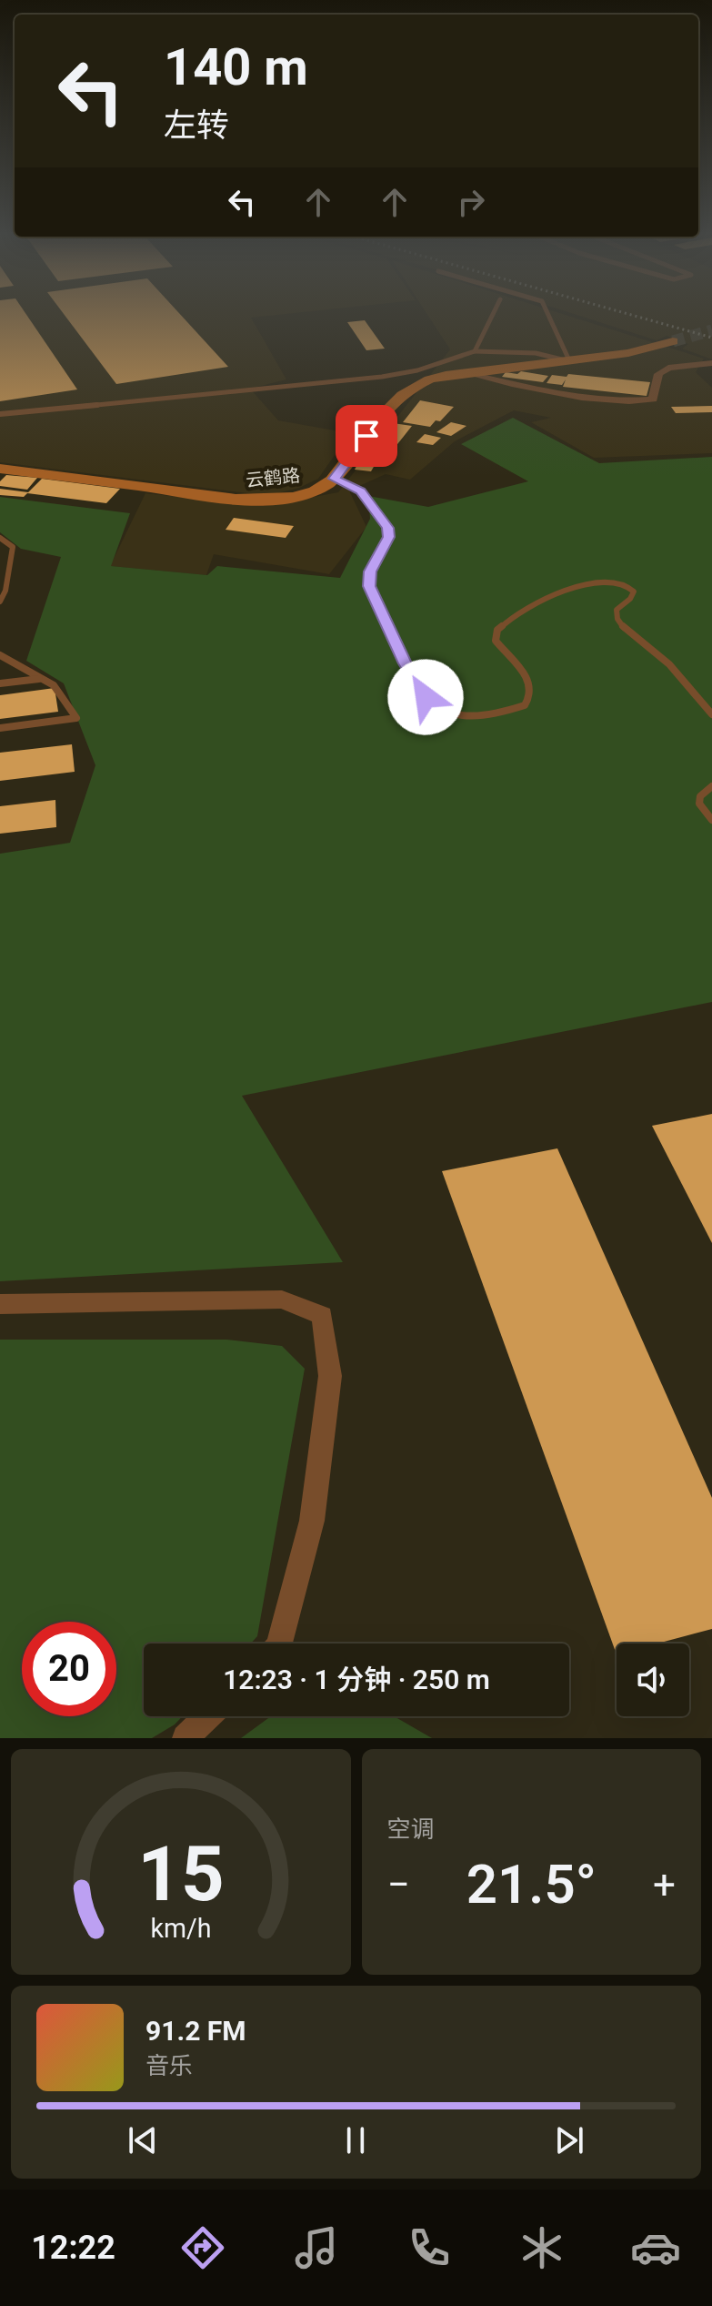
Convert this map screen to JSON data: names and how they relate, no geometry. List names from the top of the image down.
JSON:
{
  "streets": {
    "street": ["云鹤路"]
  },
  "page": {
    "turn": ["140 m", "左转"],
    "limit": "20",
    "trip": "12:23 · 1 分钟 · 250 m",
    "tile": "空调",
    "heat": ["−", "21.5°", "+"],
    "song": ["91.2 FM", "音乐"],
    "tabs": "12:22",
    "gauge": ["15", "km/h"]
  }
}
